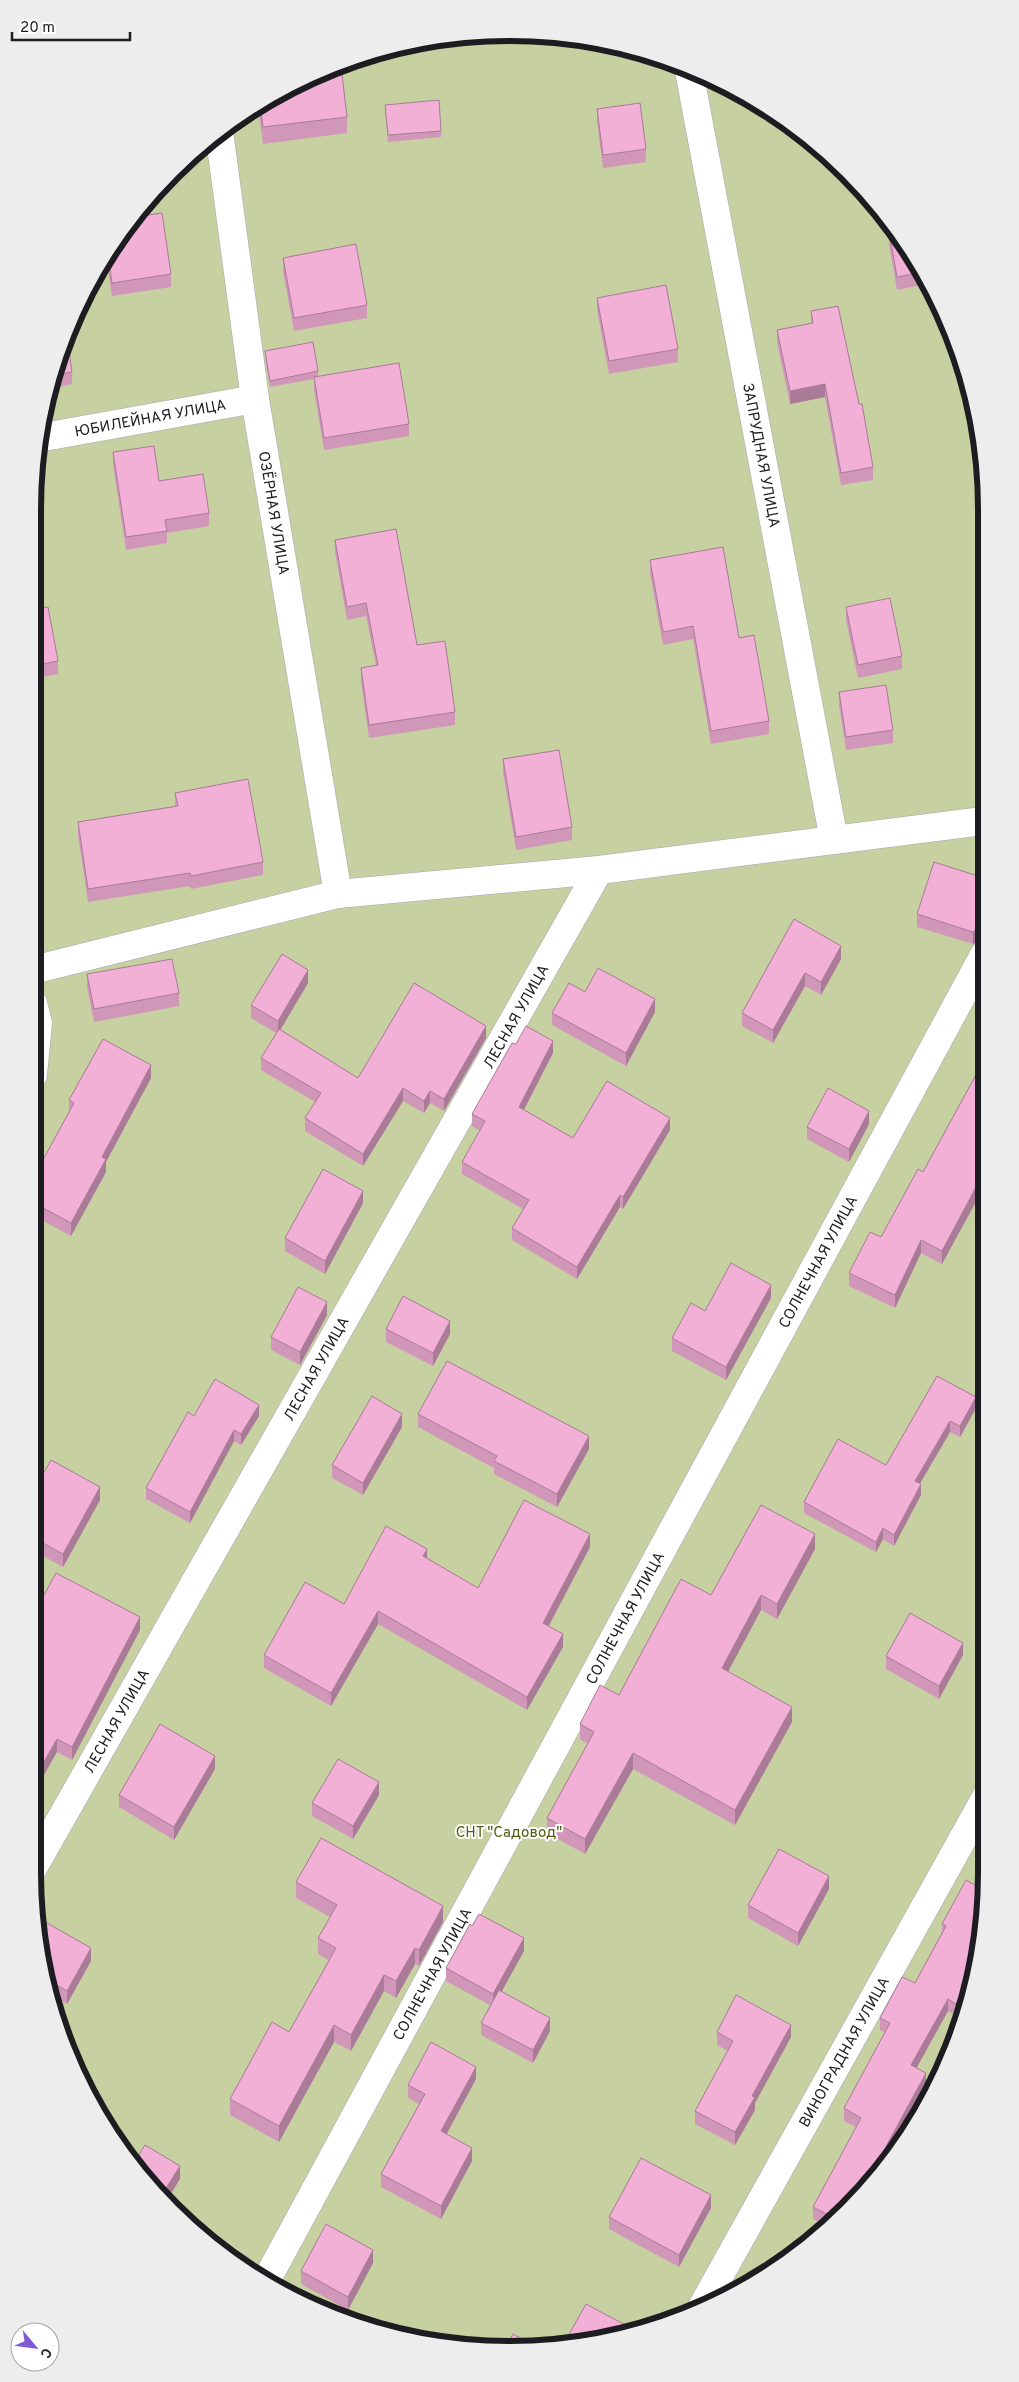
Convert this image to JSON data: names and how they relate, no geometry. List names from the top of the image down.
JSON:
{
  "streets": {
    "street": [
      "ЮБИЛЕЙНАЯ УЛИЦА",
      "ЗАПРУДНАЯ УЛИЦА",
      "ОЗЁРНАЯ УЛИЦА",
      "ЛЕСНАЯ УЛИЦА",
      "СОЛНЕЧНАЯ УЛИЦА",
      "ВИНОГРАДНАЯ УЛИЦА"
    ]
  },
  "crossings": [
    ["ЮБИЛЕЙНАЯ УЛИЦА", "ОЗЁРНАЯ УЛИЦА"]
  ],
  "parks": ["СНТ \"Садовод\""],
  "scale_bar": "20 m",
  "north": "bottom right"
}
